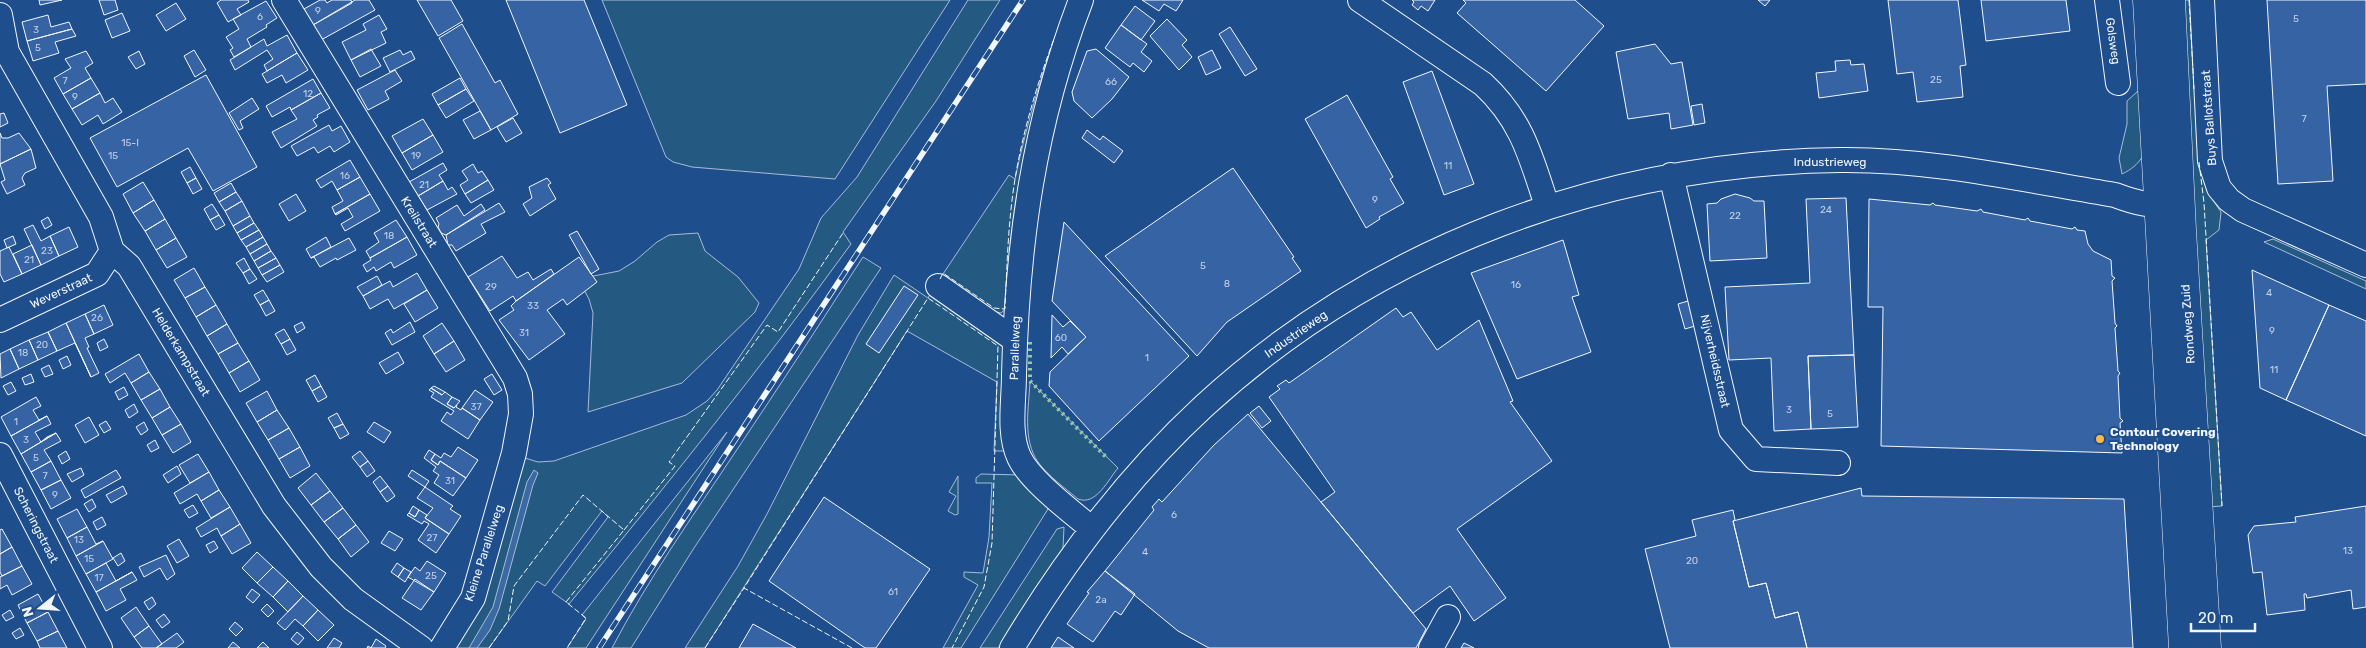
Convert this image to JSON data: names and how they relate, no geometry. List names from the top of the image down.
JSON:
{
  "streets": {
    "main road": ["Rondweg Zuid"],
    "street": [
      "Golsweg",
      "Buys Ballotstraat",
      "Industrieweg",
      "Kreilstraat",
      "Weverstraat",
      "Parallelweg",
      "Helderkampstraat",
      "Nijverheidsstraat",
      "Scheringstraat",
      "Kleine Parallelweg"
    ]
  },
  "crossings": [
    ["Industrieweg", "Rondweg Zuid"],
    ["Industrieweg", "Parallelweg"],
    ["Industrieweg", "Nijverheidsstraat"],
    ["Kreilstraat", "Kleine Parallelweg"],
    ["Weverstraat", "Helderkampstraat"]
  ],
  "places": ["Contour Covering Technology"],
  "house_numbers": [
    "9",
    "6",
    "5",
    "3",
    "5",
    "25",
    "7",
    "66",
    "12",
    "9",
    "7",
    "15-I",
    "15",
    "19",
    "11",
    "16",
    "21",
    "9",
    "24",
    "22",
    "18",
    "23",
    "21",
    "5",
    "8",
    "16",
    "29",
    "4",
    "33",
    "26",
    "9",
    "31",
    "60",
    "20",
    "18",
    "1",
    "11",
    "37",
    "3",
    "5",
    "1",
    "3",
    "5",
    "7",
    "31",
    "9",
    "6",
    "27",
    "13",
    "13",
    "4",
    "15",
    "20",
    "25",
    "17",
    "61",
    "2a"
  ],
  "scale_bar": "20 m",
  "north": "left"
}
